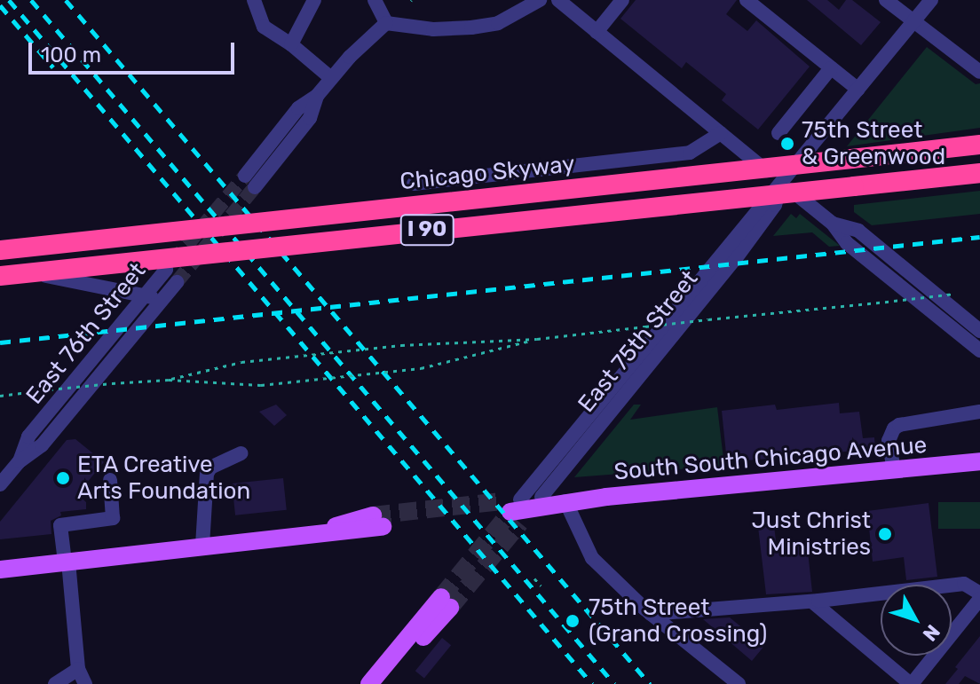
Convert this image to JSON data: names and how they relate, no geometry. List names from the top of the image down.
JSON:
{
  "streets": {
    "highway": ["Chicago Skyway", "I 90"],
    "main road": ["South South Chicago Avenue"],
    "street": ["East 76th Street", "East 75th Street"]
  },
  "crossings": [
    ["East 75th Street", "South South Chicago Avenue"]
  ],
  "places": [
    "75th Street & Greenwood",
    "ETA Creative Arts Foundation",
    "Just Christ Ministries",
    "75th Street (Grand Crossing)"
  ],
  "scale_bar": "100 m",
  "north": "bottom right"
}
